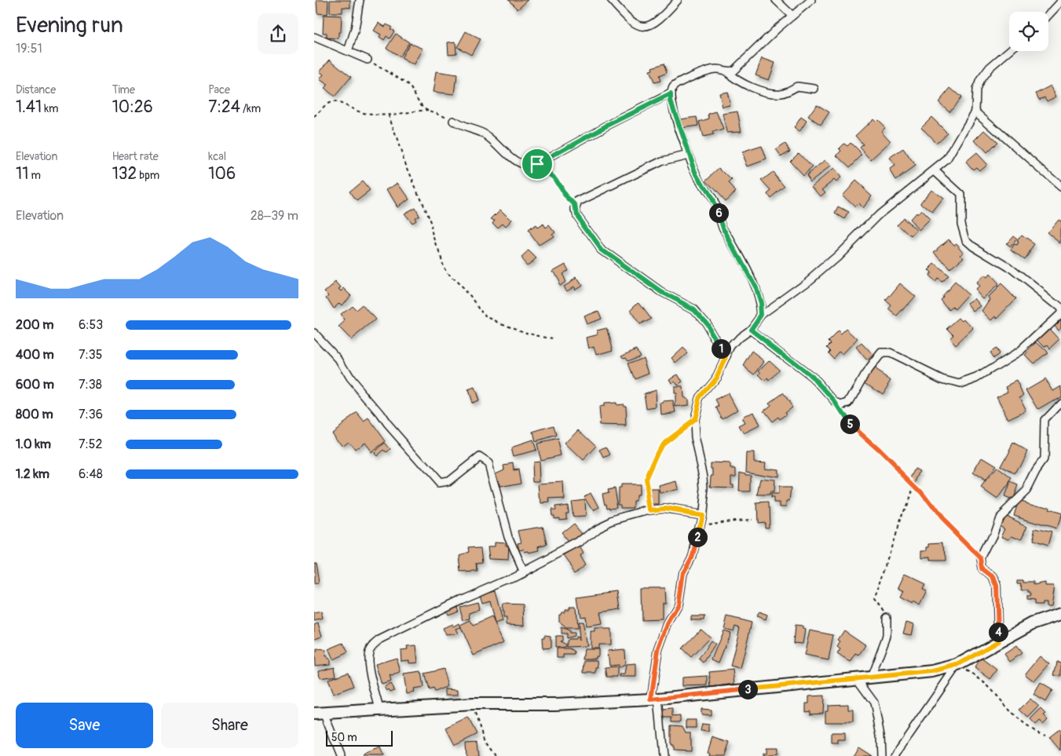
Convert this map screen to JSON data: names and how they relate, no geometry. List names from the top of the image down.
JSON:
{
  "scale_bar": "50 m",
  "page": {
    "heading": ["Evening run", "19:51"],
    "stats": [
      ["Distance", "1.41 km"],
      ["Time", "10:26"],
      ["Pace", "7:24 /km"],
      ["Elevation", "11 m"],
      ["Heart rate", "132 bpm"],
      ["kcal", "106"]
    ],
    "chart": ["Elevation", "28–39 m"],
    "pins": [
      "6",
      "1",
      "5",
      "2",
      "4",
      "3"
    ],
    "list": [
      {
        "name": "200 m",
        "note": "6:53"
      },
      {
        "name": "400 m",
        "note": "7:35"
      },
      {
        "name": "600 m",
        "note": "7:38"
      },
      {
        "name": "800 m",
        "note": "7:36"
      },
      {
        "name": "1.0 km",
        "note": "7:52"
      },
      {
        "name": "1.2 km",
        "note": "6:48"
      }
    ],
    "buttons": ["Save", "Share"],
    "scale": "50 m"
  }
}
